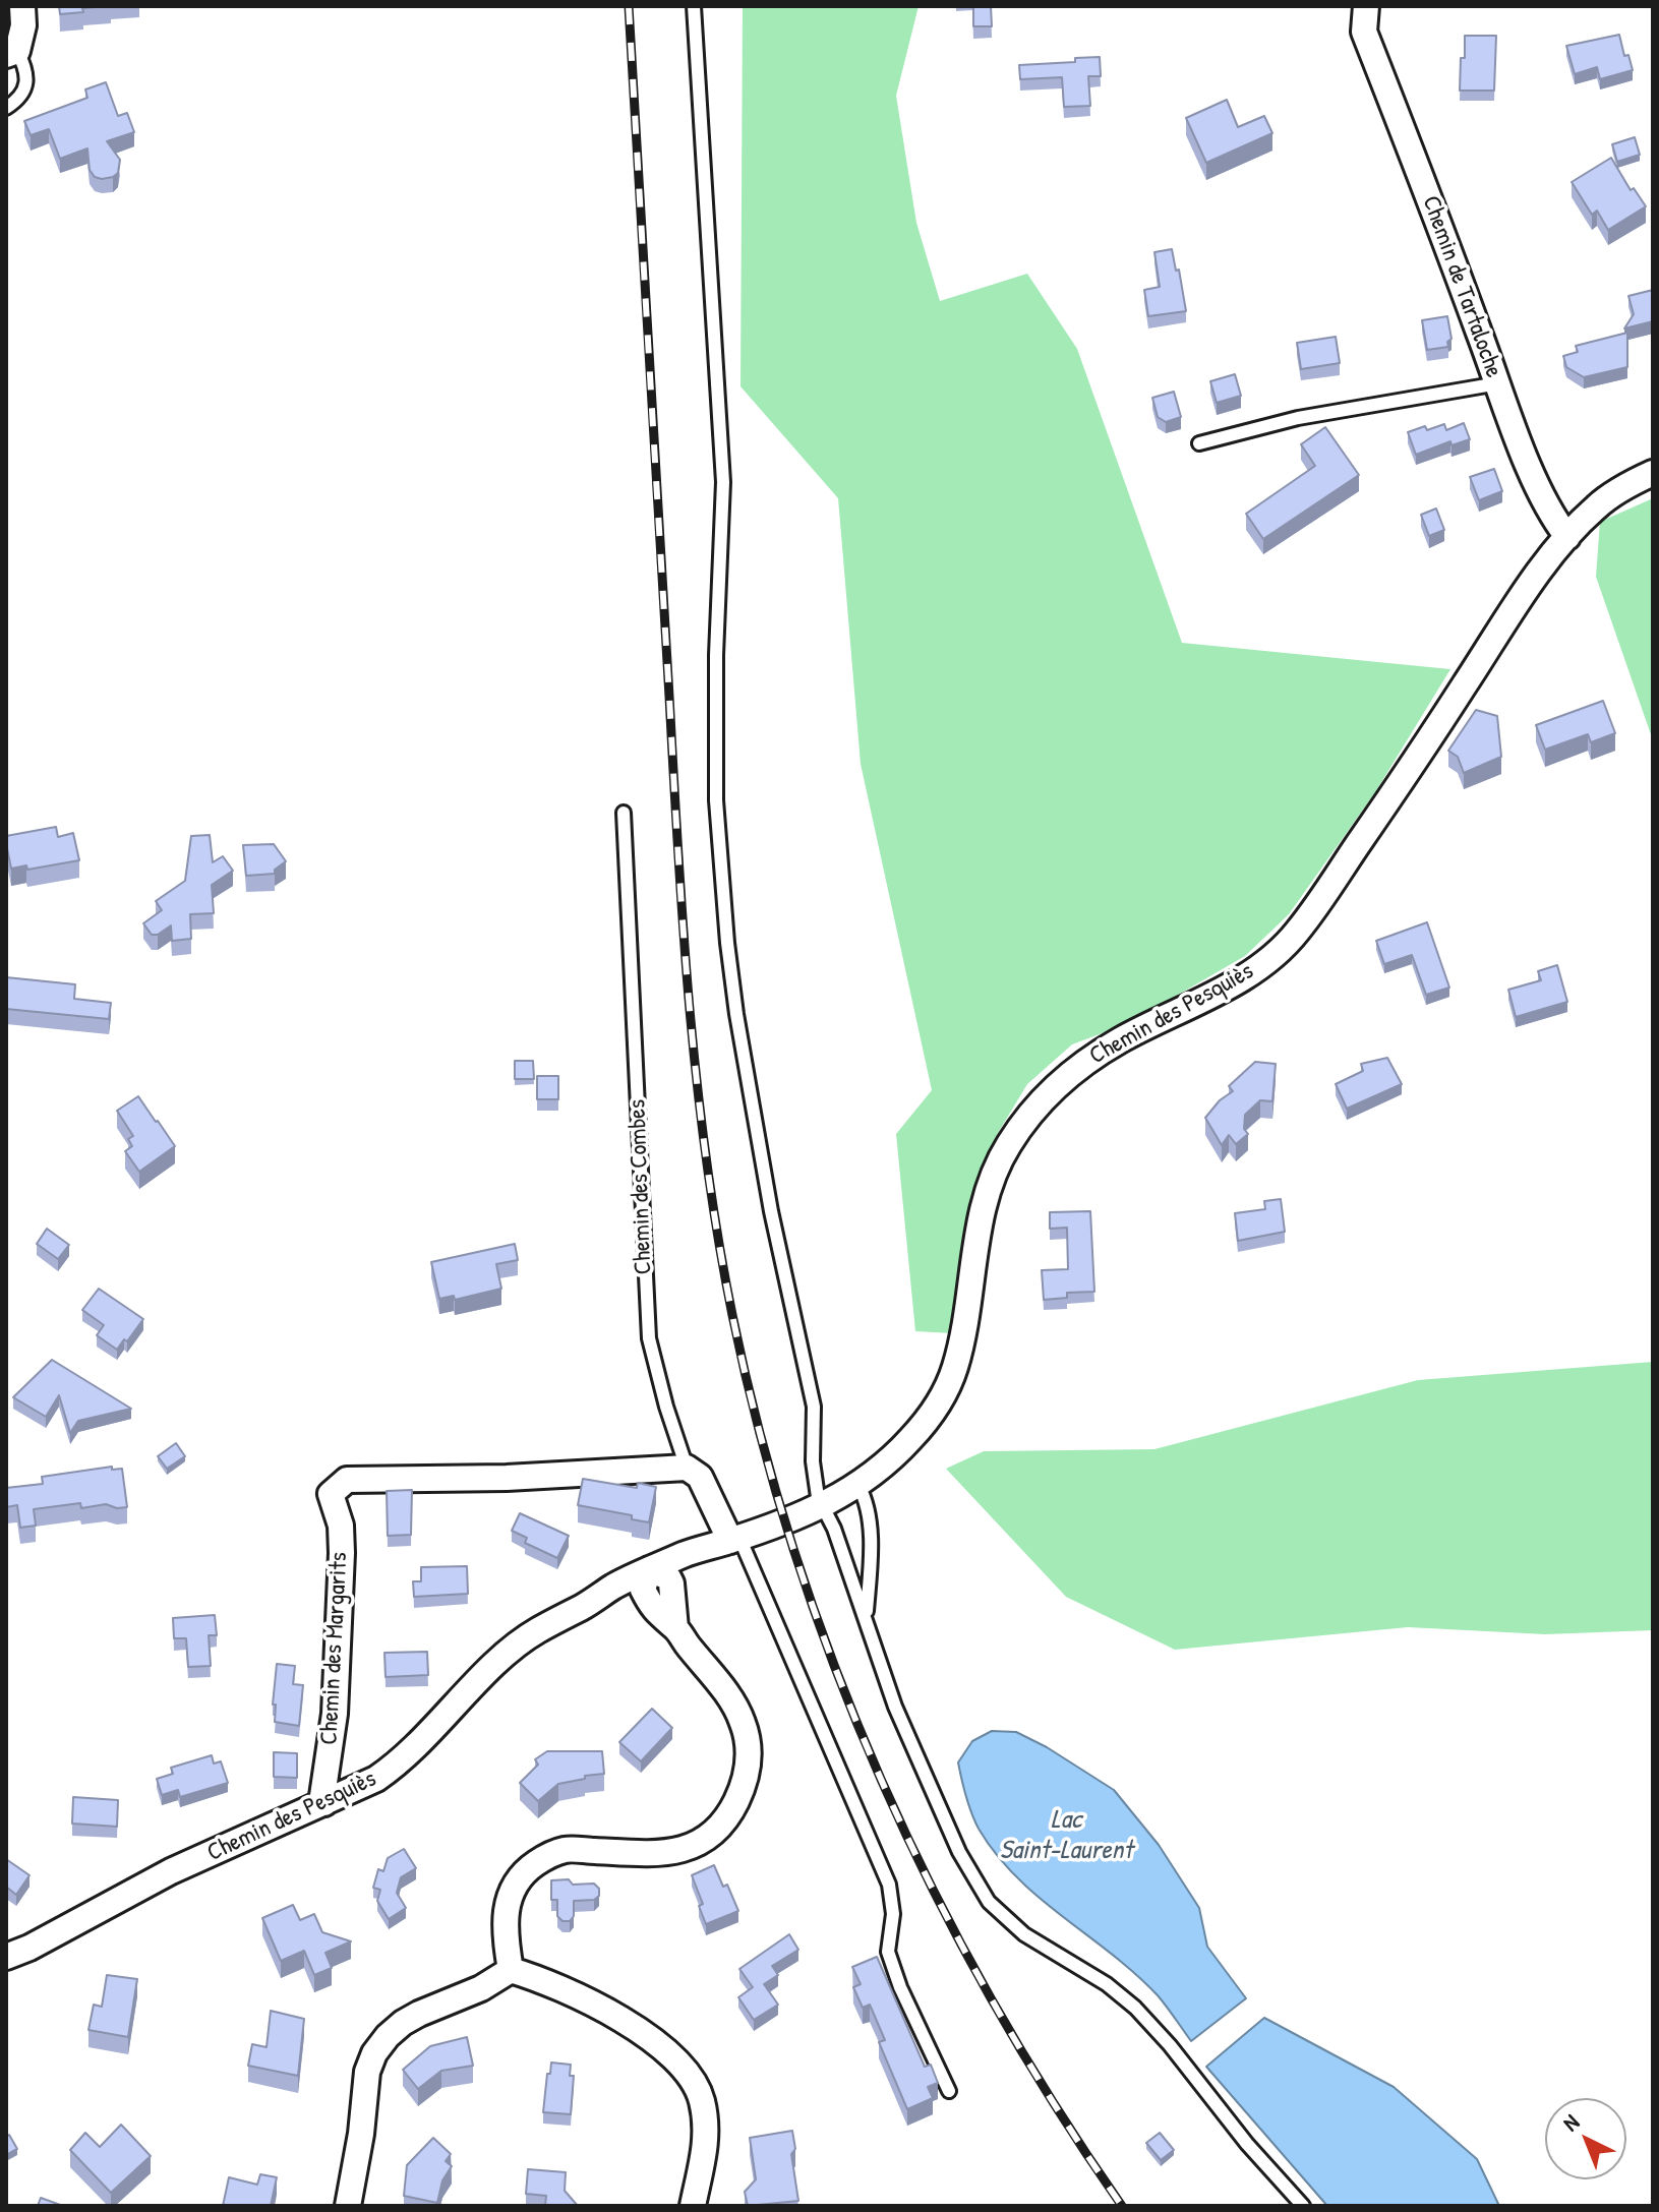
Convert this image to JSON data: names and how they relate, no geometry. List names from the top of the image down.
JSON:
{
  "streets": {
    "street": [
      "Chemin de Tartaloche",
      "Chemin des Pesquiès",
      "Chemin des Combes",
      "Chemin des Margarits"
    ]
  },
  "crossings": [
    ["Chemin de Tartaloche", "Chemin des Pesquiès"],
    ["Chemin des Pesquiès", "Chemin des Combes"],
    ["Chemin des Pesquiès", "Chemin des Margarits"],
    ["Chemin des Combes", "Chemin des Margarits"]
  ],
  "water": ["Lac Saint-Laurent"],
  "north": "top left"
}
